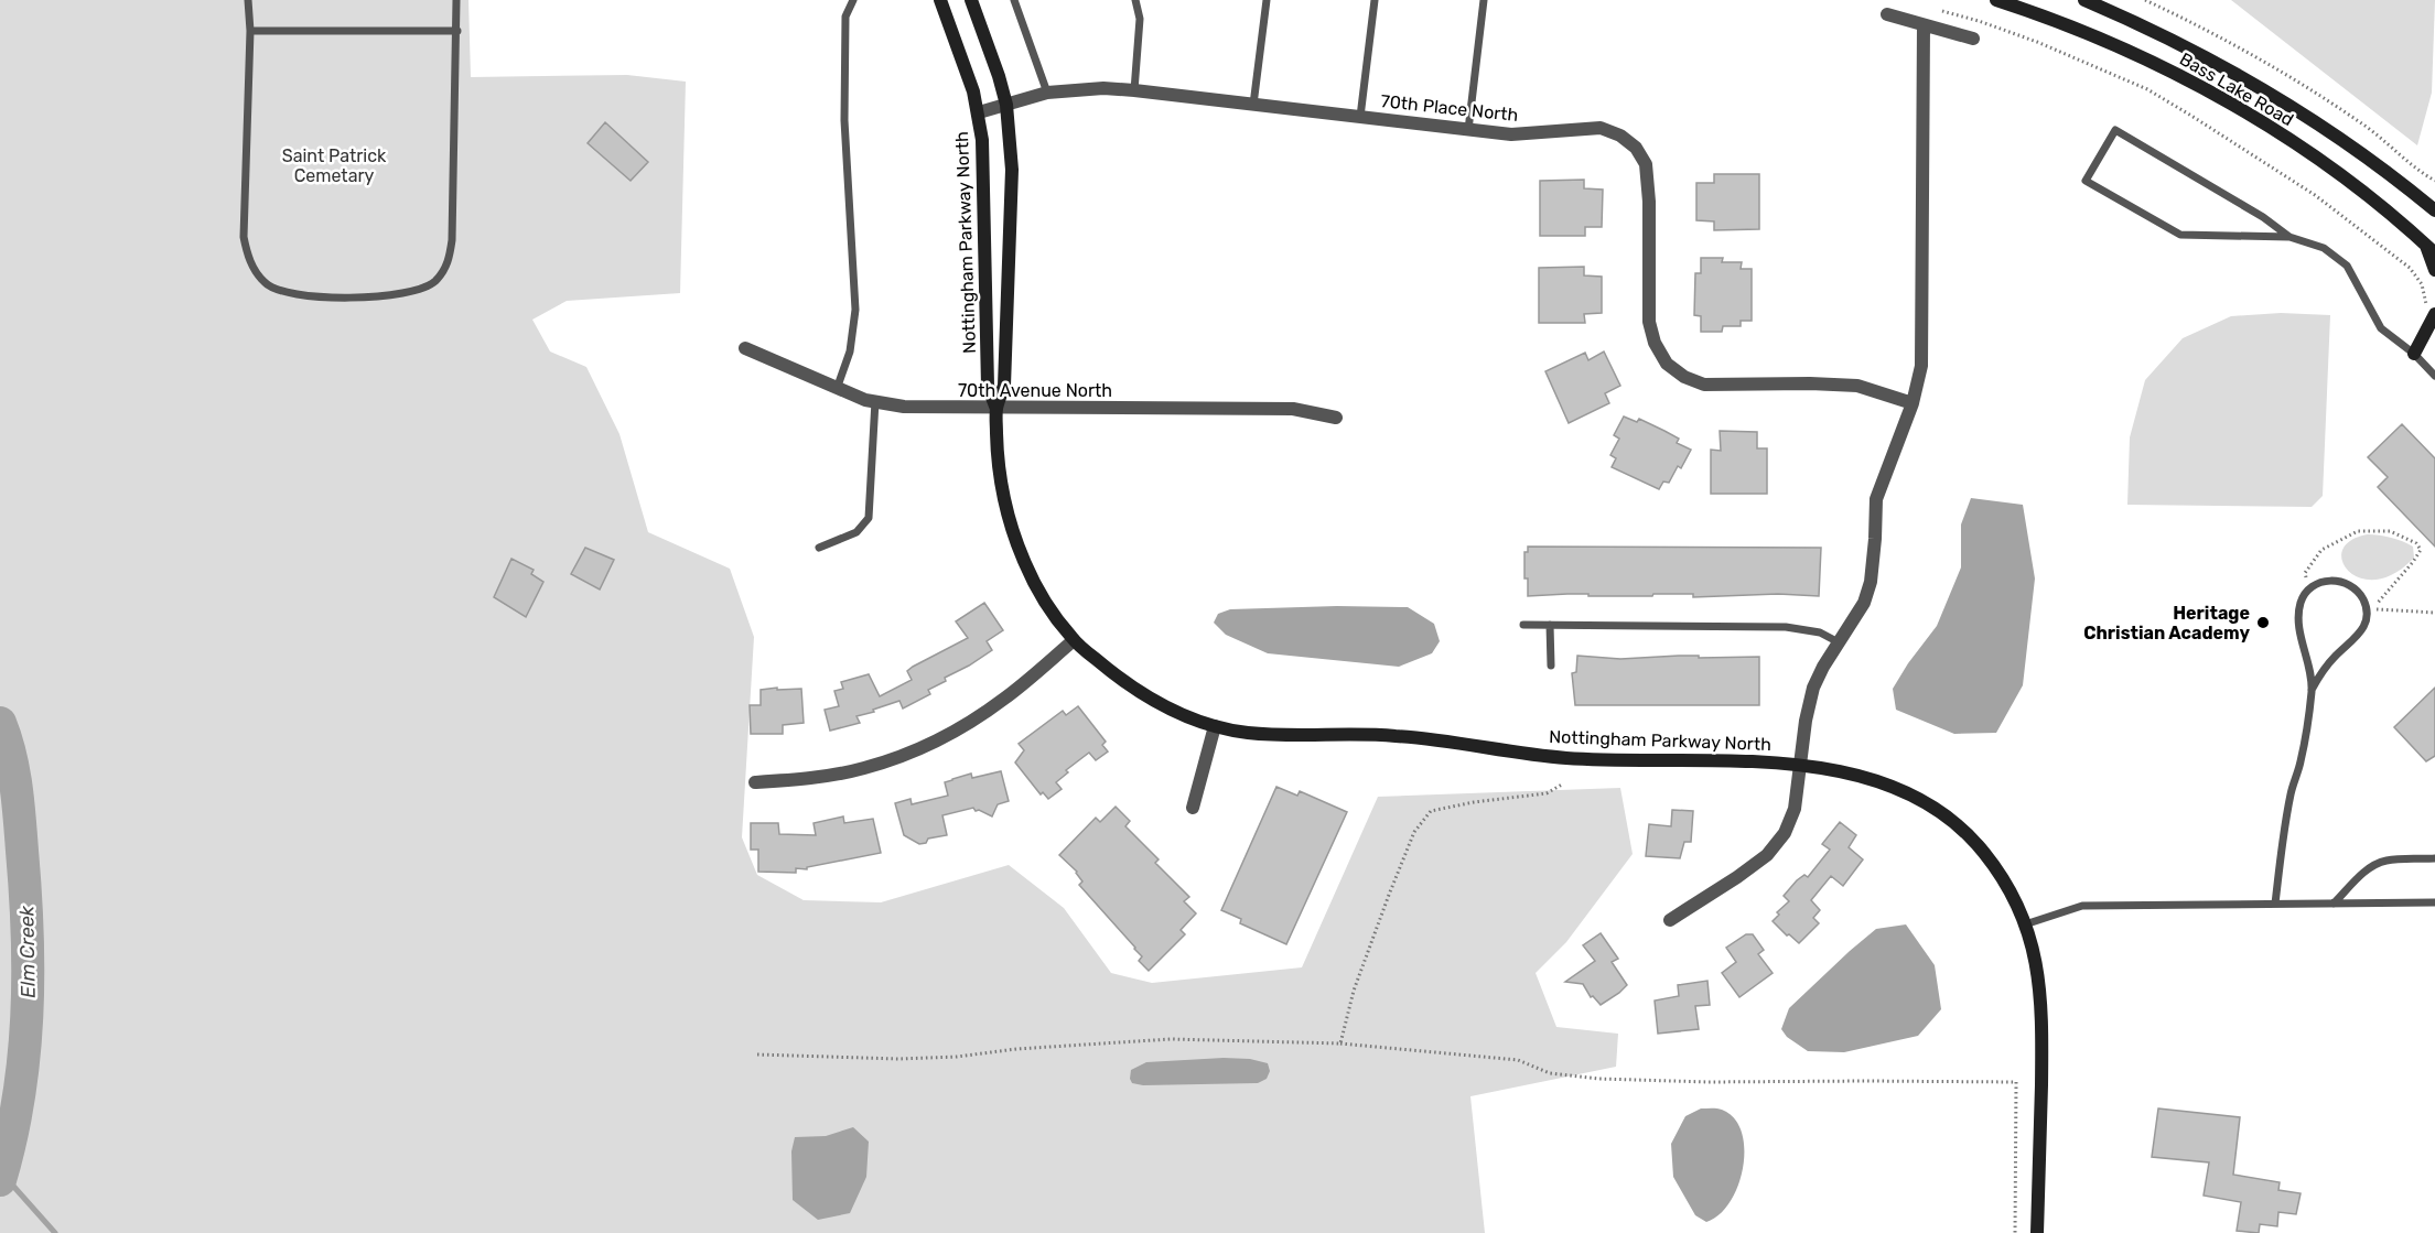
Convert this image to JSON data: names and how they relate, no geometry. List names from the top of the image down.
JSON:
{
  "streets": {
    "street": [
      "Bass Lake Road",
      "70th Place North",
      "Nottingham Parkway North",
      "70th Avenue North"
    ]
  },
  "crossings": [
    ["70th Place North", "Nottingham Parkway North"],
    ["Nottingham Parkway North", "70th Avenue North"]
  ],
  "water": ["Elm Creek"],
  "parks": ["Saint Patrick Cemetary"],
  "places": ["Heritage Christian Academy"]
}
